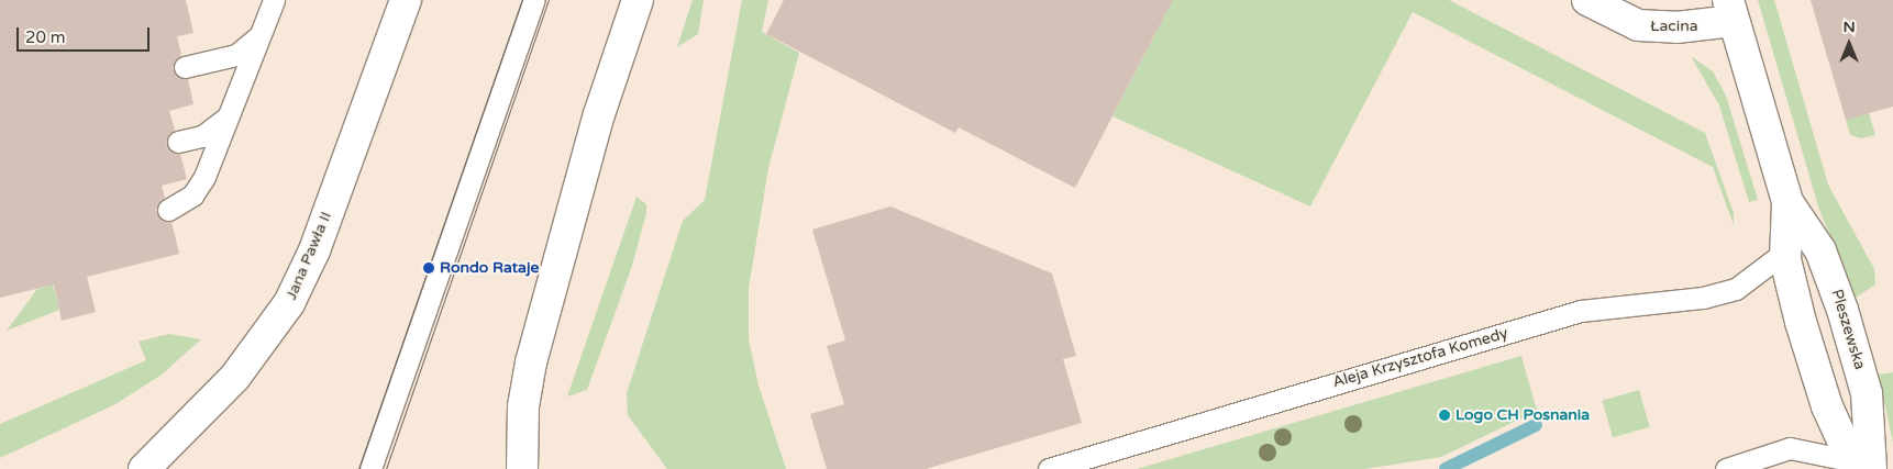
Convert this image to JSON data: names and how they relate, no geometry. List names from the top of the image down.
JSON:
{
  "streets": {
    "main road": ["Łacina", "Jana Pawła II", "Pleszewska"],
    "lane": ["Aleja Krzysztofa Komedy"]
  },
  "crossings": [
    ["Łacina", "Pleszewska"],
    ["Pleszewska", "Aleja Krzysztofa Komedy"]
  ],
  "places": ["Rondo Rataje", "Logo CH Posnania"],
  "scale_bar": "20 m",
  "north": "top"
}
